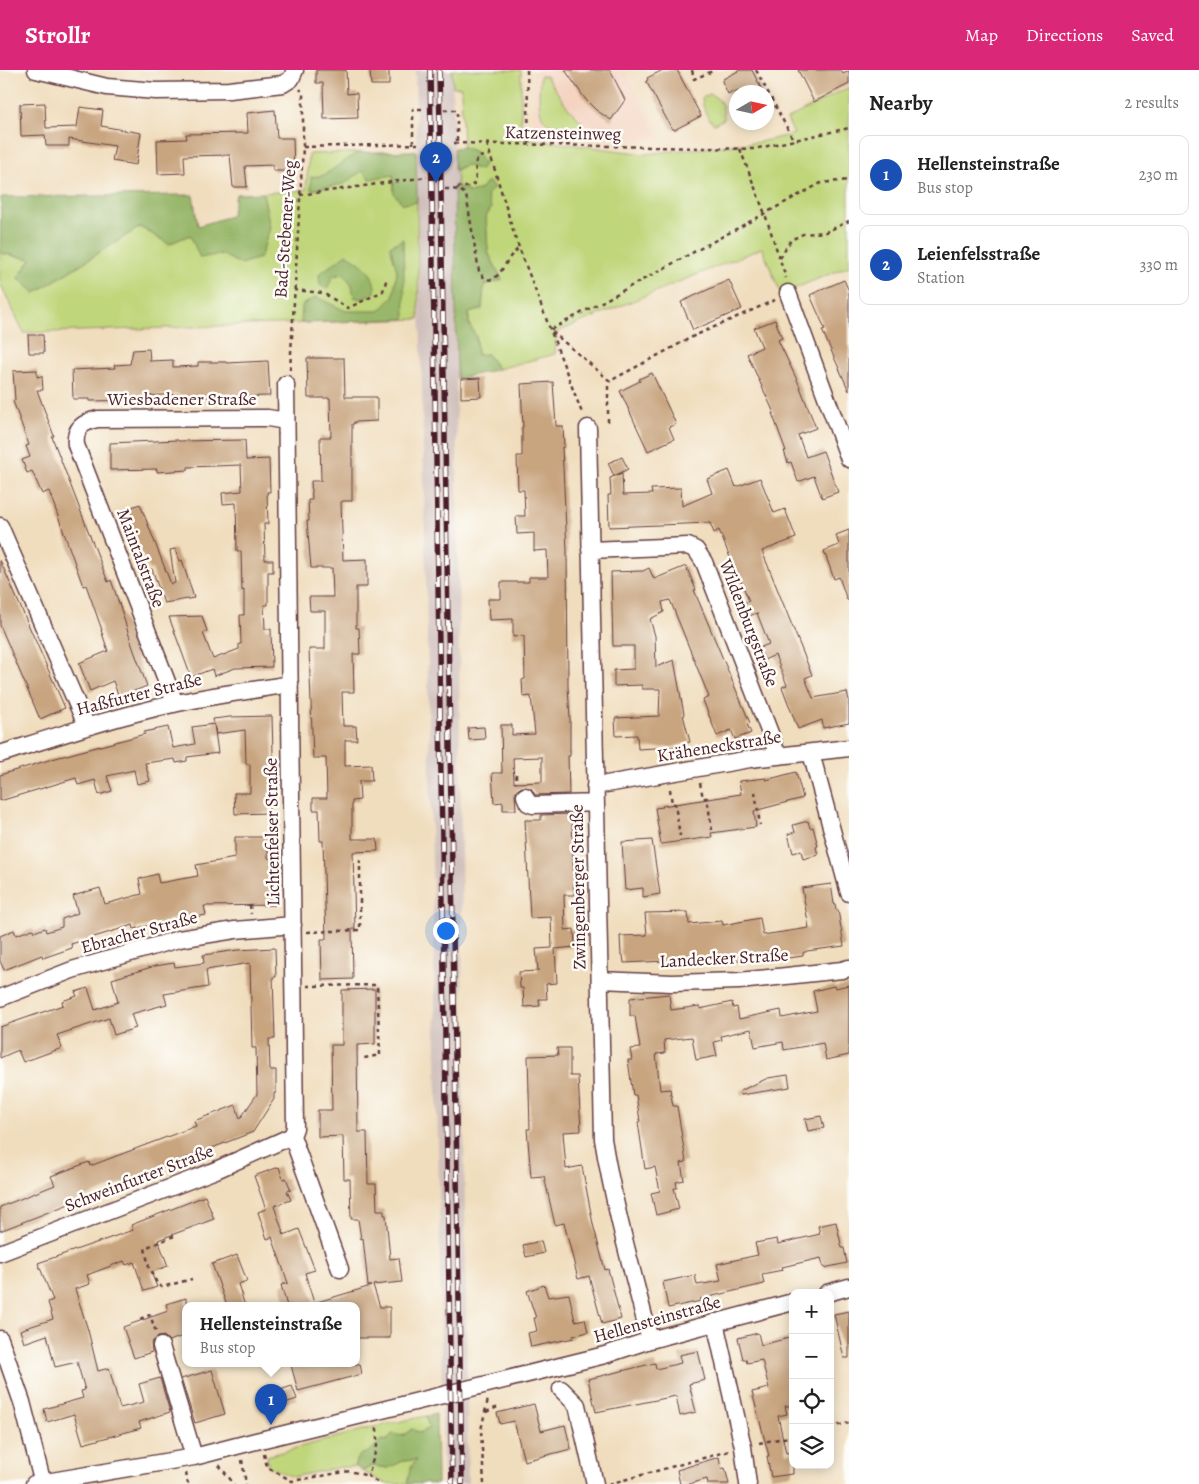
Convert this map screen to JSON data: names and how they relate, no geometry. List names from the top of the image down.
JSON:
{
  "streets": {
    "street": [
      "Wiesbadener Straße",
      "Maintalstraße",
      "Wildenburgstraße",
      "Haßfurter Straße",
      "Kräheneckstraße",
      "Lichtenfelser Straße",
      "Zwingenberger Straße",
      "Ebracher Straße",
      "Landecker Straße",
      "Schweinfurter Straße",
      "Hellensteinstraße"
    ],
    "path": ["Katzensteinweg", "Bad-Stebener-Weg"]
  },
  "crossings": [
    ["Katzensteinweg", "Zwingenberger Straße"],
    ["Bad-Stebener-Weg", "Lichtenfelser Straße"],
    ["Wiesbadener Straße", "Maintalstraße"],
    ["Wiesbadener Straße", "Lichtenfelser Straße"],
    ["Maintalstraße", "Haßfurter Straße"],
    ["Wildenburgstraße", "Kräheneckstraße"],
    ["Wildenburgstraße", "Zwingenberger Straße"],
    ["Haßfurter Straße", "Lichtenfelser Straße"],
    ["Kräheneckstraße", "Zwingenberger Straße"],
    ["Lichtenfelser Straße", "Ebracher Straße"],
    ["Lichtenfelser Straße", "Schweinfurter Straße"],
    ["Zwingenberger Straße", "Landecker Straße"],
    ["Zwingenberger Straße", "Hellensteinstraße"]
  ],
  "north": "right",
  "page": {
    "header": "Strollr",
    "nav": ["Map", "Directions", "Saved"],
    "heading": ["Nearby", "2 results"],
    "list": [
      {
        "mark": "1",
        "name": "Hellensteinstraße",
        "note": "Bus stop",
        "value": "230 m"
      },
      {
        "mark": "2",
        "name": "Leienfelsstraße",
        "note": "Station",
        "value": "330 m"
      }
    ],
    "pins": ["2", "1"],
    "map_buttons": ["+", "−"],
    "popup": ["Hellensteinstraße", "Bus stop"]
  }
}
